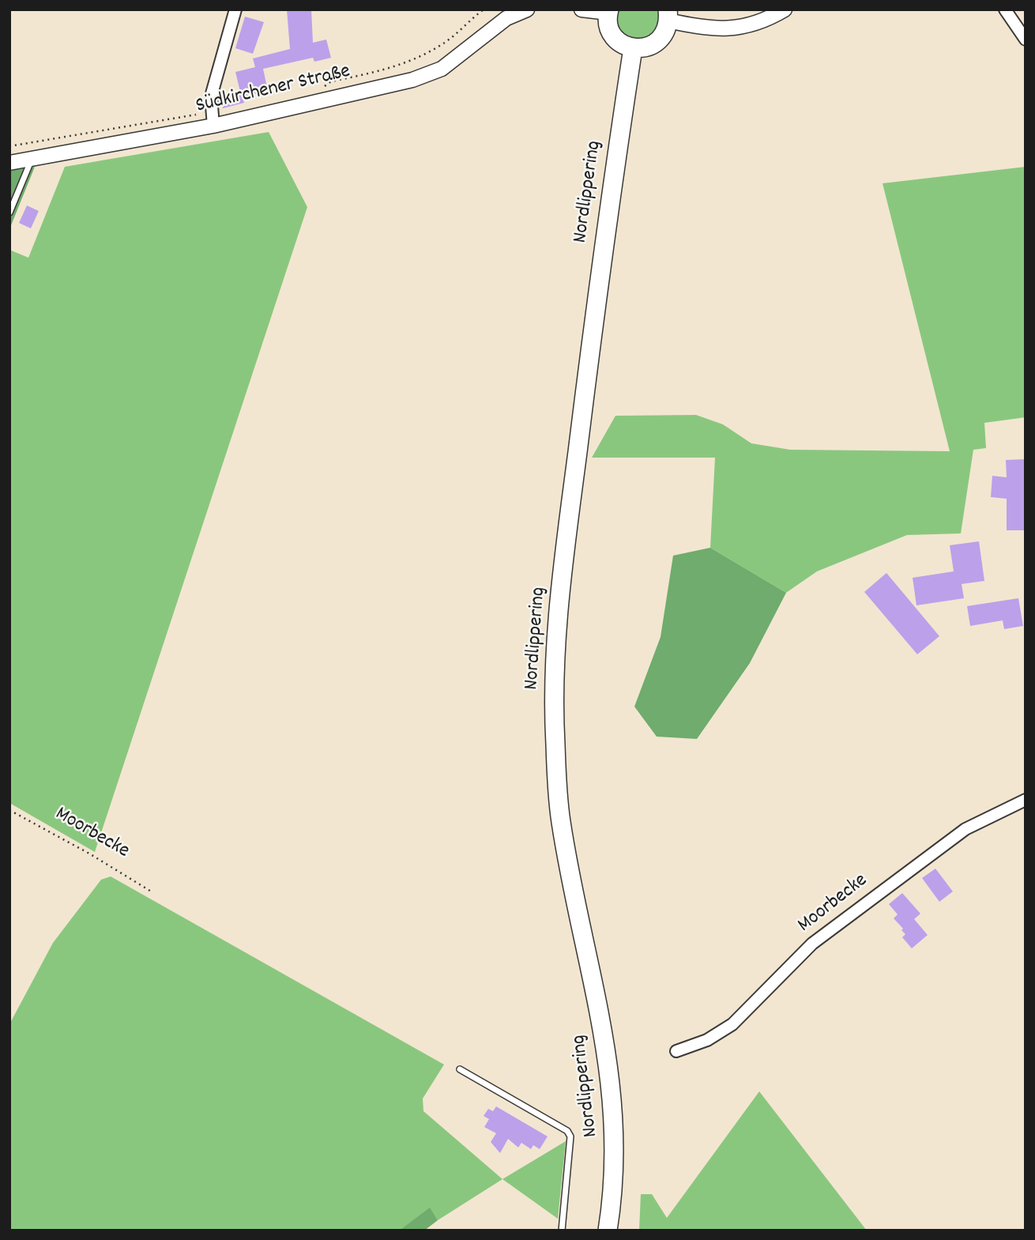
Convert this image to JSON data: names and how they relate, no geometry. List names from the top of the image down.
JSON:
{
  "streets": {
    "main road": ["Nordlippering"],
    "street": ["Südkirchener Straße", "Moorbecke"]
  }
}
